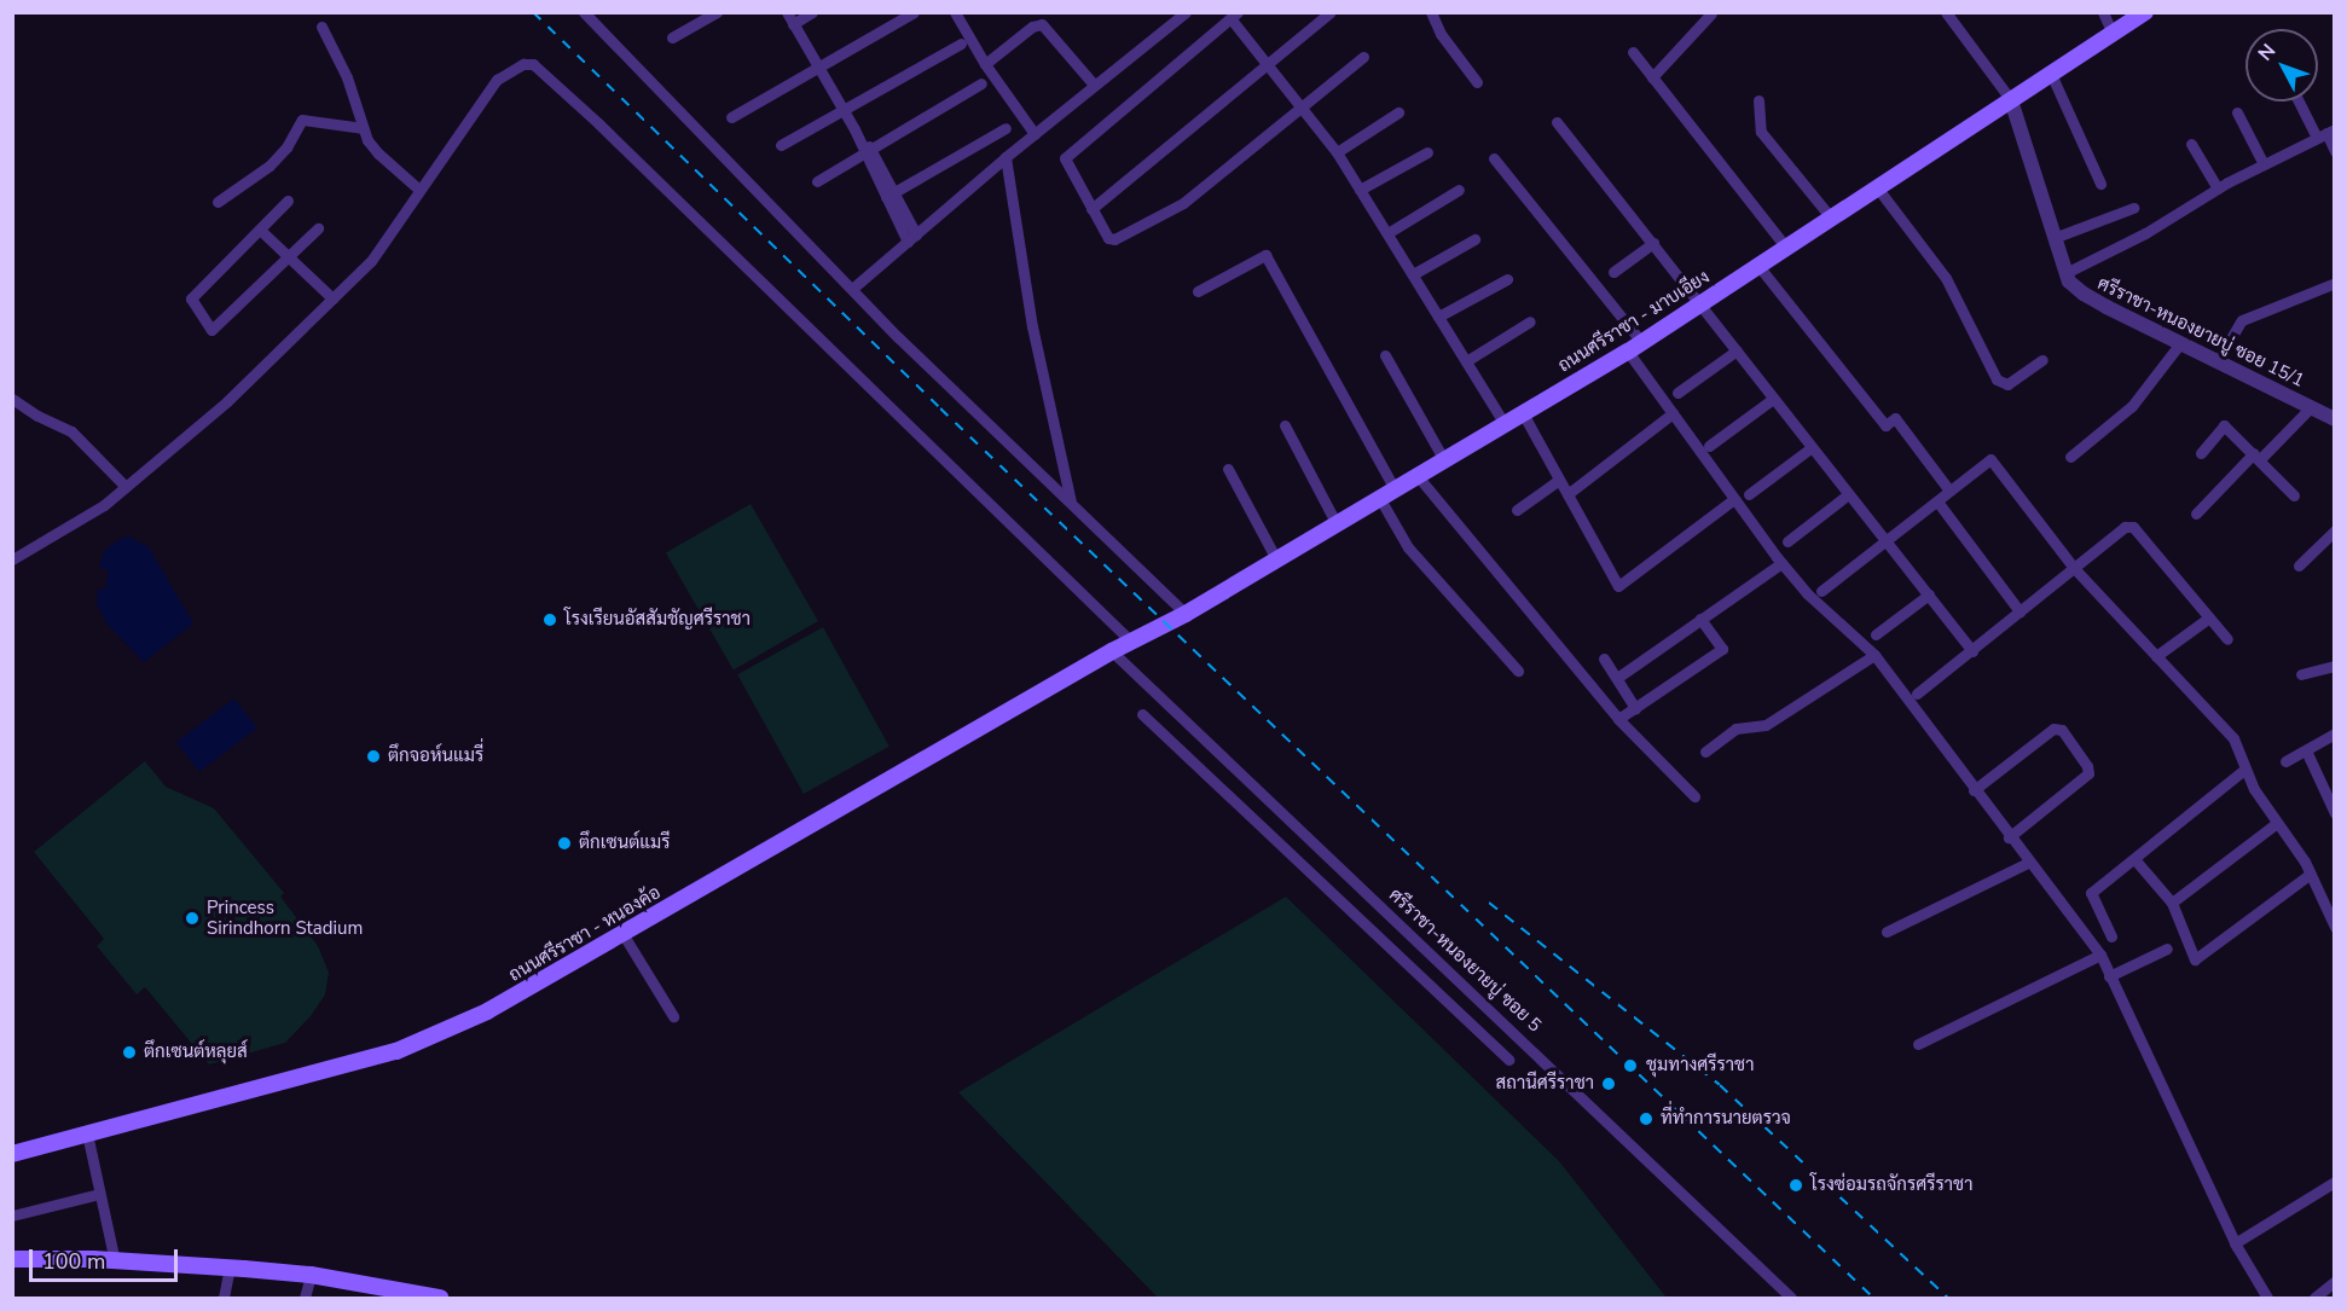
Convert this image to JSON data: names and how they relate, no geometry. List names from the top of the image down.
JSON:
{
  "streets": {
    "main road": ["ถนนศรีราชา - มาบเอียง", "ถนนศรีราชา - หนองค้อ"],
    "street": ["ศรีราชา-หนองยายบู่ ซอย 15/1", "ศรีราชา-หนองยายบู่ ซอย 5"]
  },
  "crossings": [
    ["ถนนศรีราชา - มาบเอียง", "ศรีราชา-หนองยายบู่ ซอย 15/1"],
    ["ถนนศรีราชา - มาบเอียง", "ถนนศรีราชา - หนองค้อ"],
    ["ถนนศรีราชา - หนองค้อ", "ศรีราชา-หนองยายบู่ ซอย 5"]
  ],
  "places": [
    "โรงเรียนอัสสัมชัญศรีราชา",
    "ตึกจอห์นแมรี่",
    "ตึกเซนต์แมรี",
    "Princess Sirindhorn Stadium",
    "ตึกเซนต์หลุยส์",
    "ชุมทางศรีราชา",
    "สถานีศรีราชา",
    "ที่ทำการนายตรวจ",
    "โรงซ่อมรถจักรศรีราชา"
  ],
  "scale_bar": "100 m",
  "north": "top left"
}
